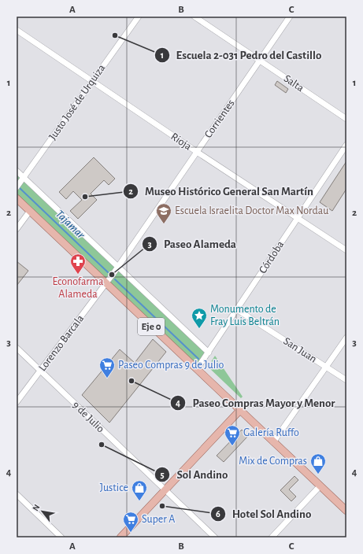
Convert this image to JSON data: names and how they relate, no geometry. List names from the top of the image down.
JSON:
{
  "streets": {
    "main road": ["Eje 0"],
    "street": [
      "Salta",
      "Justo José de Urquiza",
      "Corrientes",
      "Rioja",
      "Córdoba",
      "Lorenzo Barcala",
      "San Juan",
      "9 de Julio"
    ]
  },
  "crossings": [
    ["Salta", "Corrientes"],
    ["Justo José de Urquiza", "Rioja"],
    ["Corrientes", "Rioja"],
    ["Corrientes", "Eje 0"],
    ["Corrientes", "Lorenzo Barcala"],
    ["Rioja", "Córdoba"],
    ["Córdoba", "Eje 0"],
    ["Córdoba", "San Juan"],
    ["Eje 0", "Lorenzo Barcala"],
    ["Lorenzo Barcala", "9 de Julio"]
  ],
  "water": ["Tajamar"],
  "places": {
    "other": [
      "Escuela 2-031 Pedro del Castillo",
      "Museo Histórico General San Martín",
      "Paseo Alameda",
      "Paseo Compras Mayor y Menor",
      "Sol Andino",
      "Hotel Sol Andino"
    ],
    "school or university": ["Escuela Israelita Doctor Max Nordau"],
    "pharmacy": ["Econofarma Alameda"],
    "place": ["Monumento de Fray Luis Beltrán"],
    "supermarket": ["Paseo Compras 9 de Julio", "Galería Ruffo", "Super A"],
    "shop": ["Mix de Compras", "Justice"]
  },
  "north": "top left",
  "grid": {
    "columns": ["A", "B", "C"],
    "rows": [
      "1",
      "2",
      "3",
      "4"
    ]
  }
}
